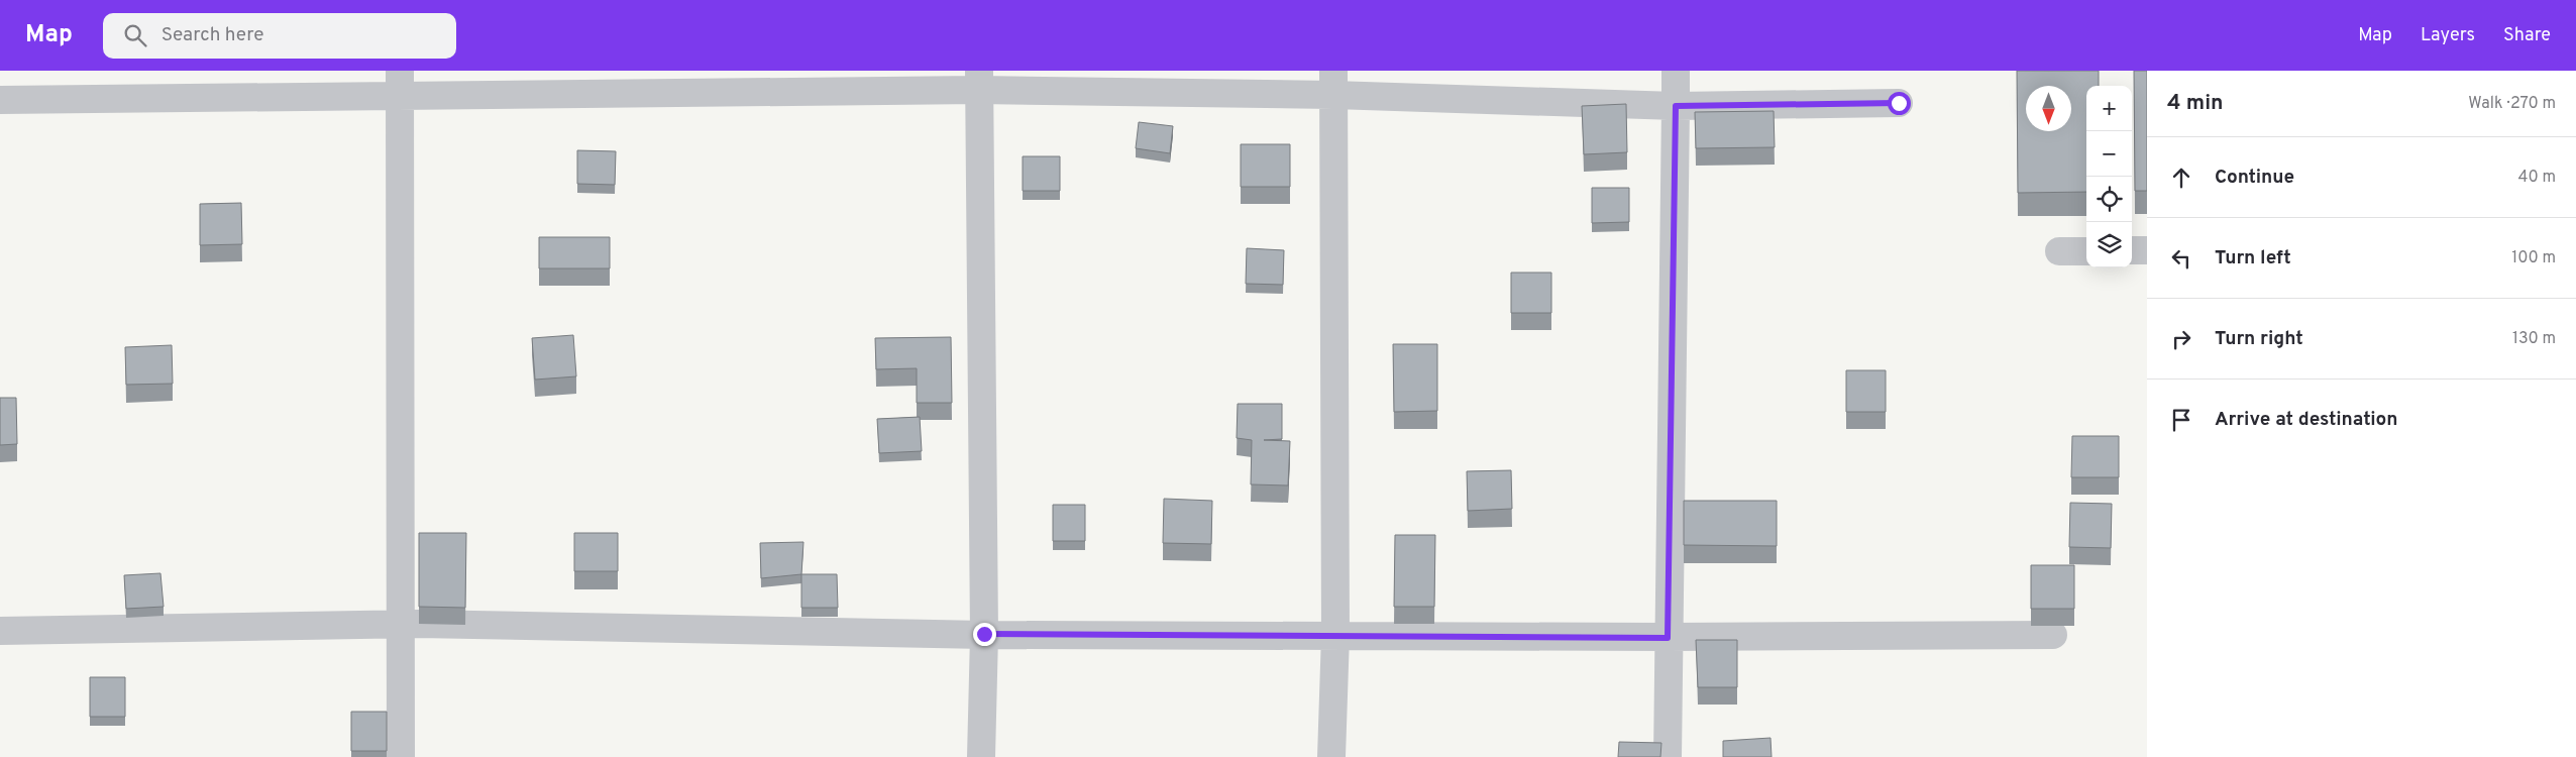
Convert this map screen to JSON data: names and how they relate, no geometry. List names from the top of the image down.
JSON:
{
  "north": "bottom",
  "page": {
    "header": "Map",
    "search": "Search here",
    "nav": ["Map", "Layers", "Share"],
    "heading": ["4 min", "Walk · 270 m"],
    "map_buttons": ["+", "−"],
    "list": [
      ["Continue", "40 m"],
      ["Turn left", "100 m"],
      ["Turn right", "130 m"],
      "Arrive at destination"
    ]
  }
}
